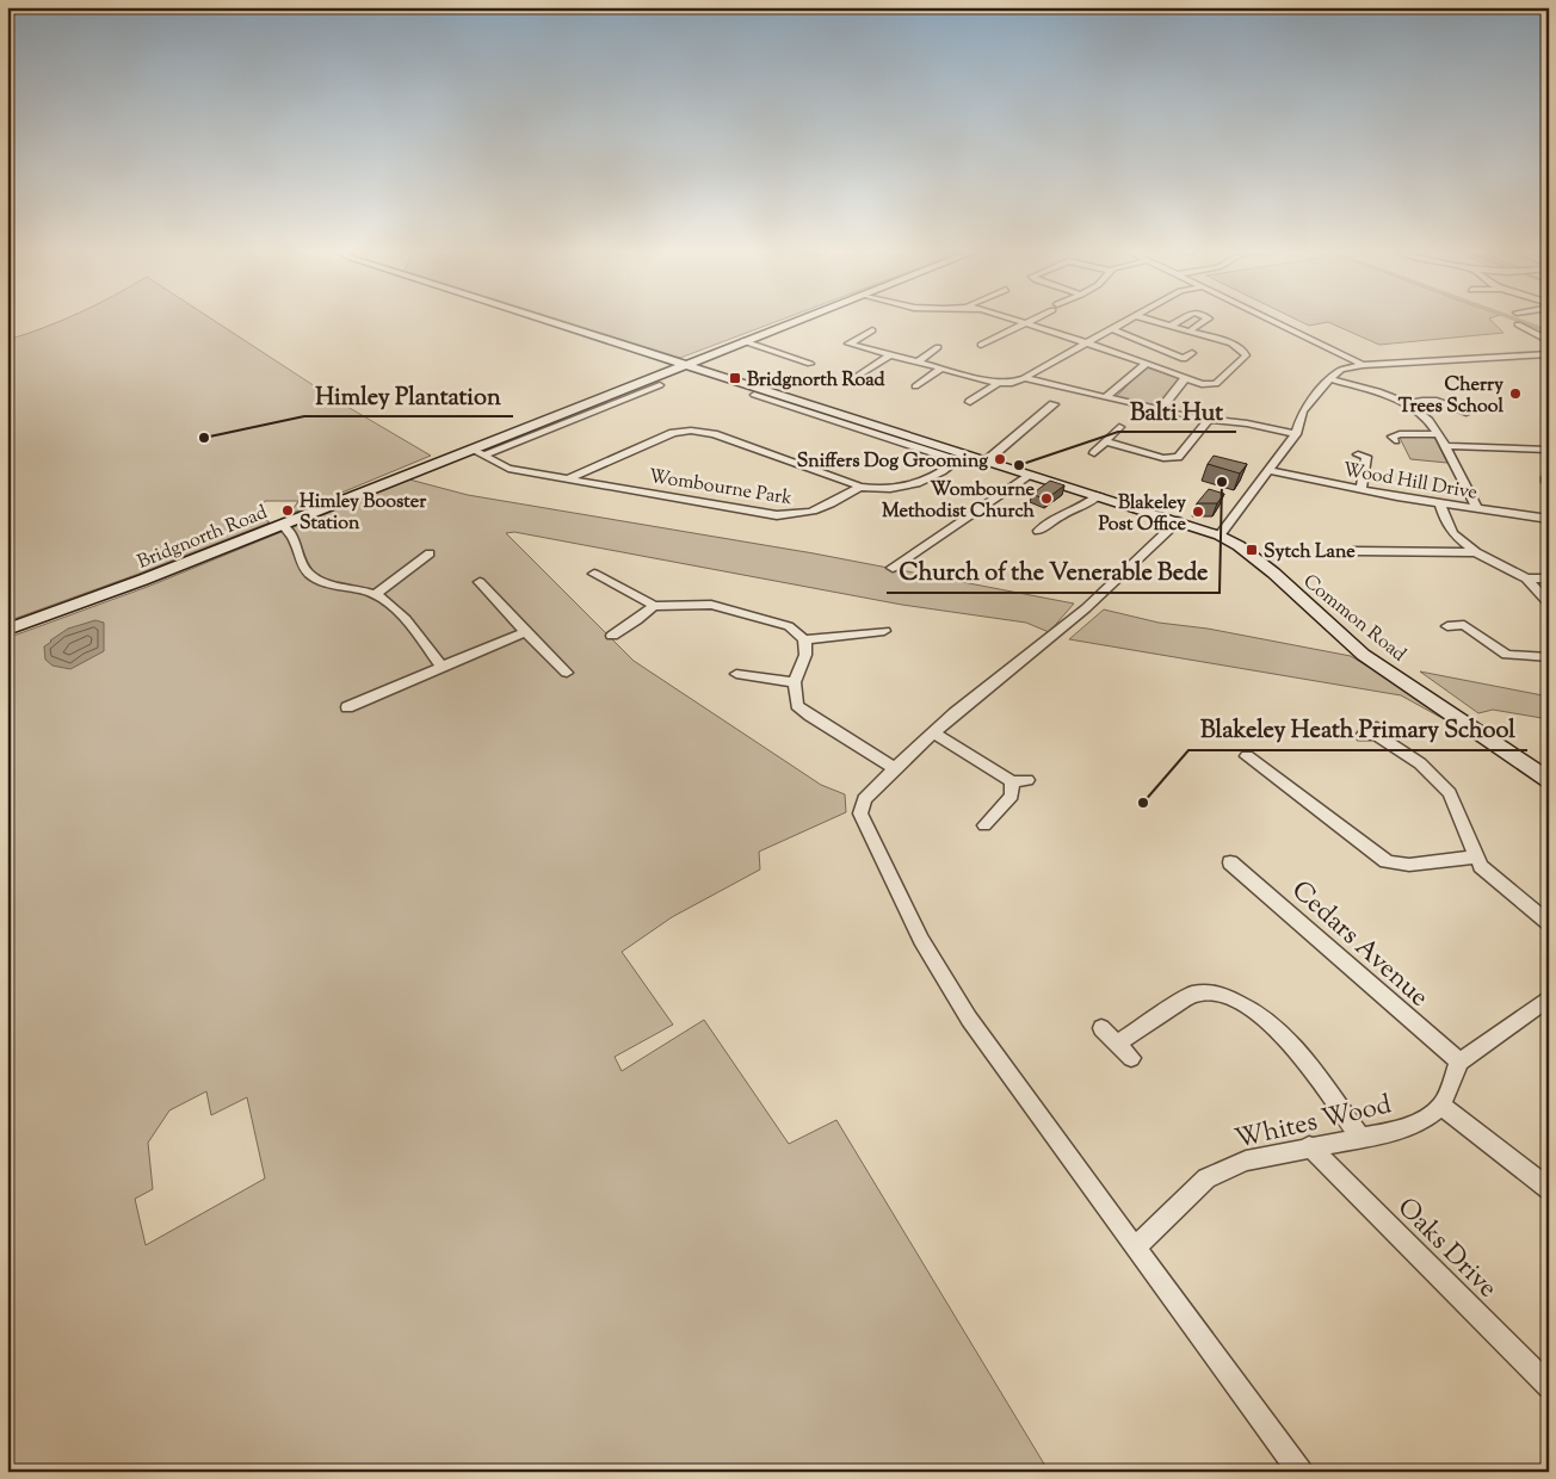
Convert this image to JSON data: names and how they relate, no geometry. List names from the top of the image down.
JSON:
{
  "streets": {
    "street": [
      "Wood Hill Drive",
      "Wombourne Park",
      "Bridgnorth Road",
      "Common Road",
      "Cedars Avenue",
      "Whites Wood",
      "Oaks Drive"
    ]
  },
  "crossings": [
    ["Wombourne Park", "Bridgnorth Road"],
    ["Wombourne Park", "Common Road"],
    ["Bridgnorth Road", "Common Road"],
    ["Whites Wood", "Oaks Drive"]
  ],
  "places": {
    "transit": ["Bridgnorth Road", "Sytch Lane"],
    "other": [
      "Cherry Trees School",
      "Himley Plantation",
      "Sniffers Dog Grooming",
      "Balti Hut",
      "Church of the Venerable Bede",
      "Wombourne Methodist Church",
      "Himley Booster Station",
      "Blakeley Post Office",
      "Blakeley Heath Primary School"
    ]
  }
}
